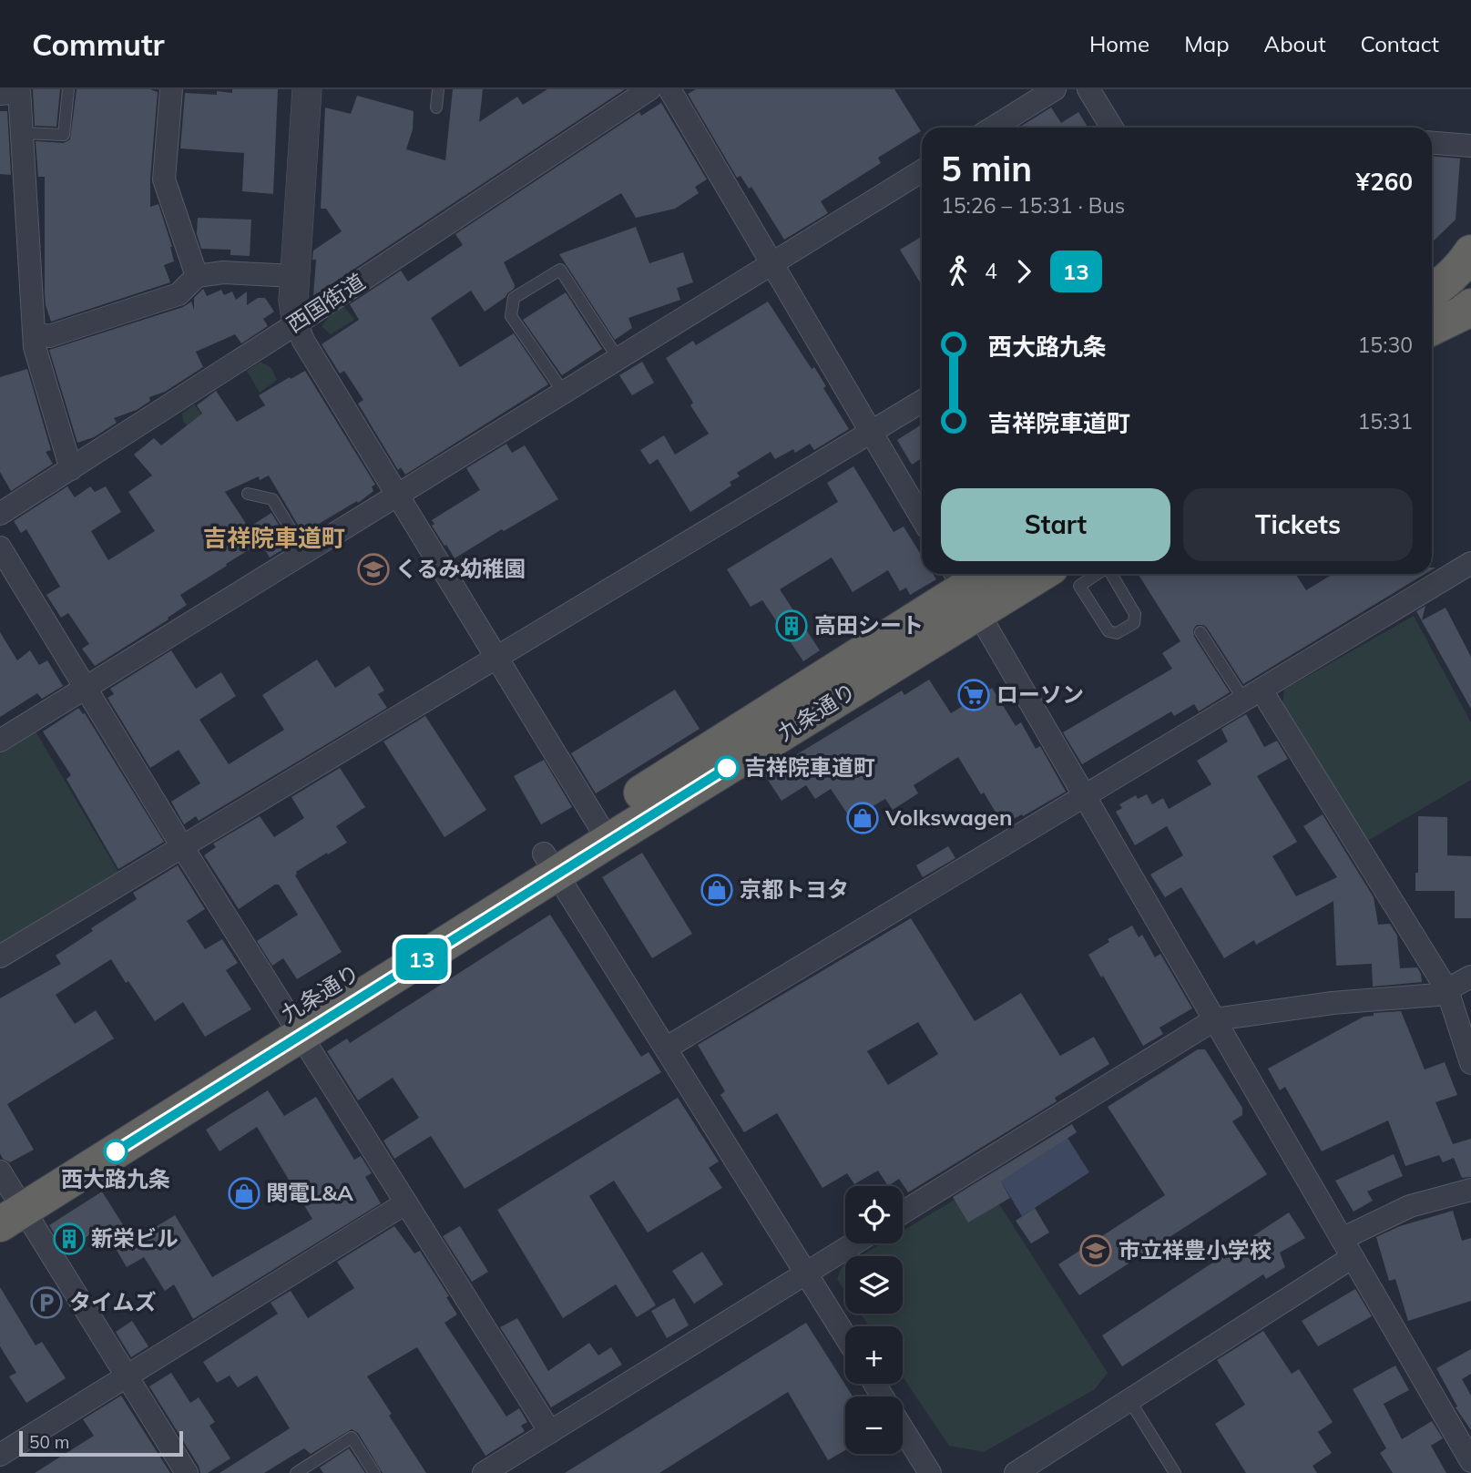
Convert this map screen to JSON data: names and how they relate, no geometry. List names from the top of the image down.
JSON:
{
  "streets": {
    "highway": ["九条通り"],
    "street": ["西国街道"]
  },
  "districts": ["吉祥院車道町"],
  "places": {
    "school or university": ["くるみ幼稚園", "市立祥豊小学校"],
    "building": ["高田シート", "新栄ビル"],
    "supermarket": ["ローソン"],
    "other": ["吉祥院車道町", "西大路九条"],
    "shop": ["Volkswagen", "京都トヨタ", "関電L&A"],
    "parking": ["タイムズ"]
  },
  "lines": ["bus line 13"],
  "scale_bar": "50 m",
  "page": {
    "header": "Commutr",
    "nav": [
      "Home",
      "Map",
      "About",
      "Contact"
    ],
    "on_map": "13",
    "heading": ["5 min", "15:26 – 15:31 · Bus", "¥260"],
    "legs": ["4", "13"],
    "list": [
      {
        "name": "西大路九条",
        "value": "15:30"
      },
      {
        "name": "吉祥院車道町",
        "value": "15:31"
      }
    ],
    "buttons": ["Start", "Tickets"],
    "map_buttons": ["+", "−"],
    "scale": "50 m"
  }
}
